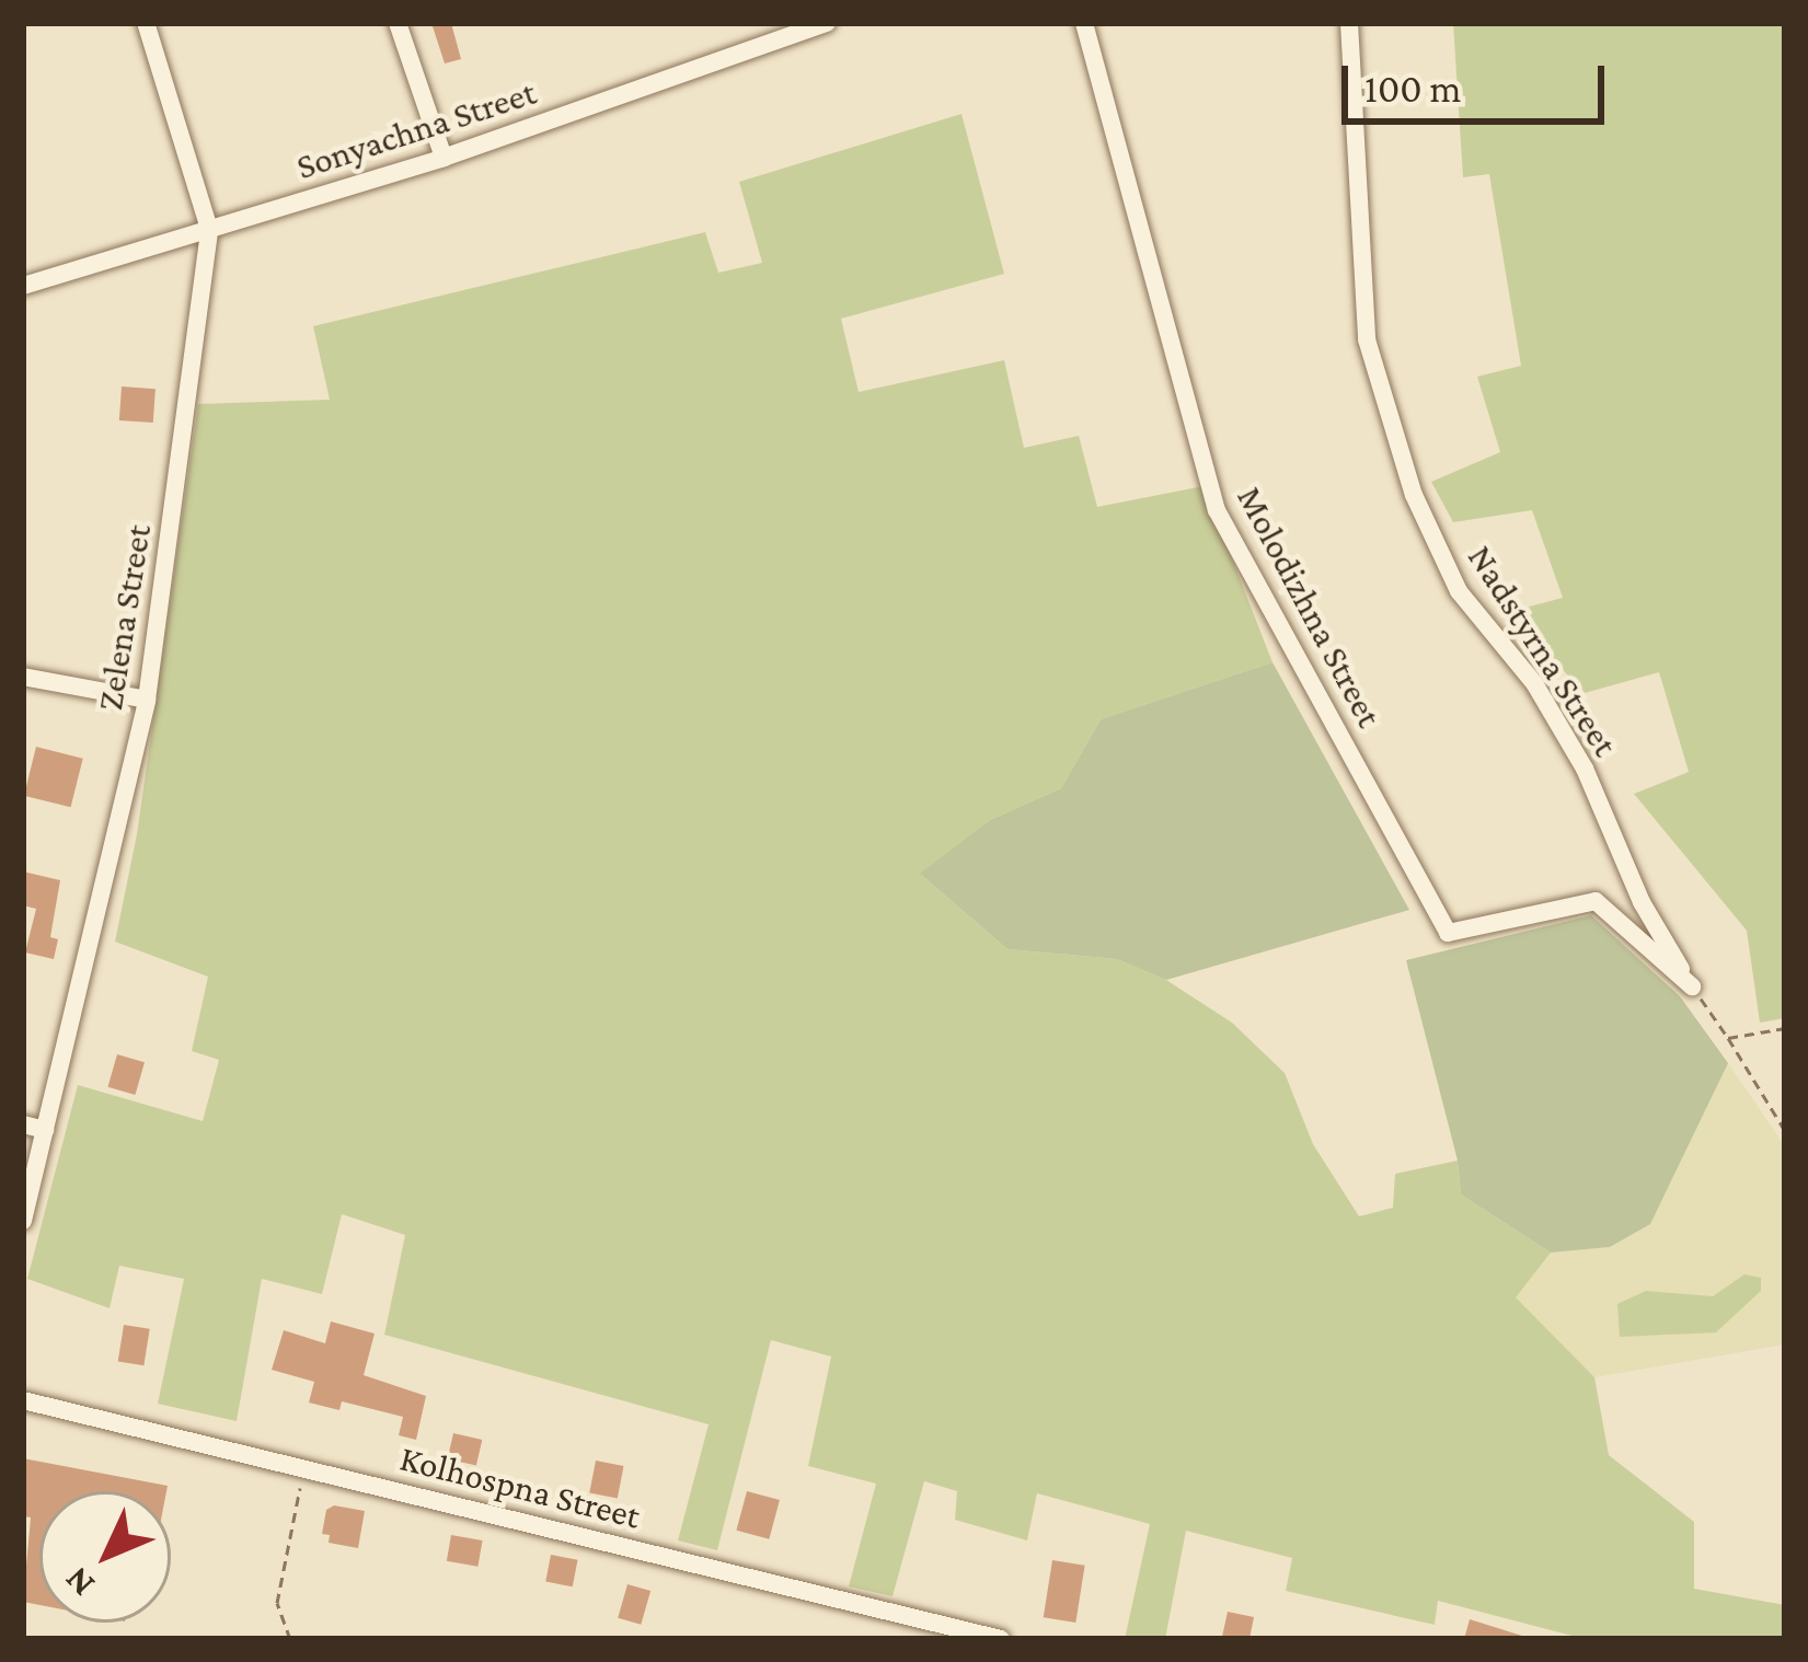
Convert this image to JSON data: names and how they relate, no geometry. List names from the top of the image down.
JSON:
{
  "streets": {
    "street": [
      "Sonyachna Street",
      "Molodizhna Street",
      "Zelena Street",
      "Nadstyrna Street",
      "Kolhospna Street"
    ]
  },
  "crossings": [
    ["Sonyachna Street", "Zelena Street"],
    ["Molodizhna Street", "Nadstyrna Street"]
  ],
  "scale_bar": "100 m",
  "north": "bottom left"
}
